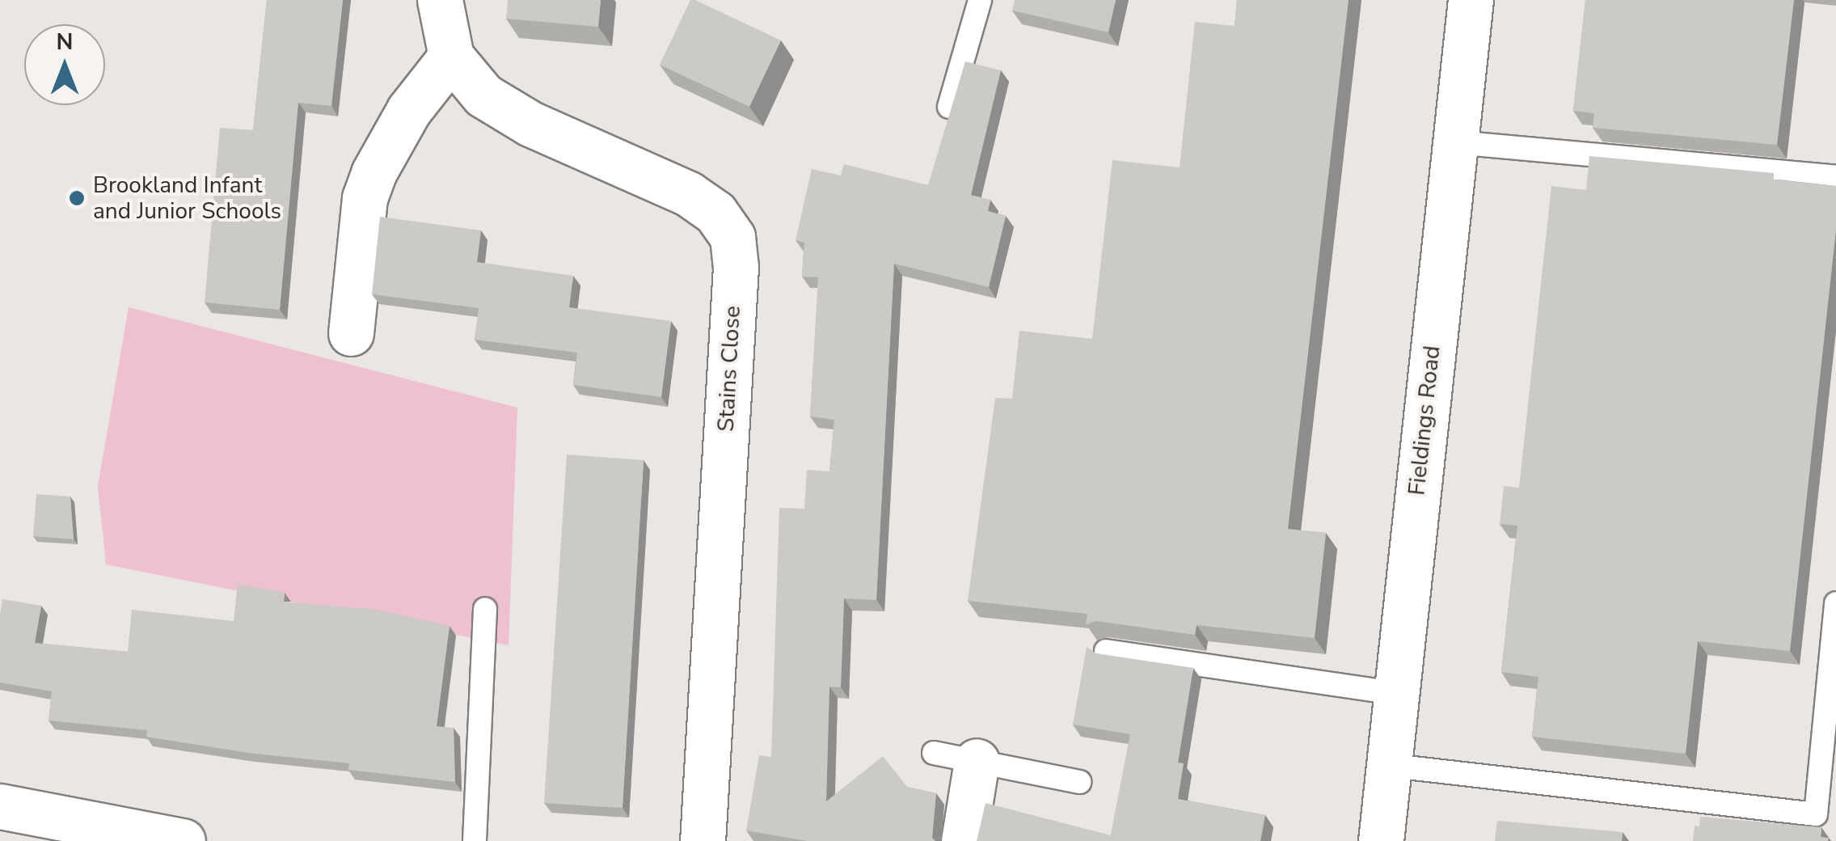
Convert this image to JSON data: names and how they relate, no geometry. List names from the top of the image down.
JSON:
{
  "streets": {
    "street": ["Stains Close", "Fieldings Road"]
  },
  "places": ["Brookland Infant and Junior Schools"],
  "north": "top"
}
